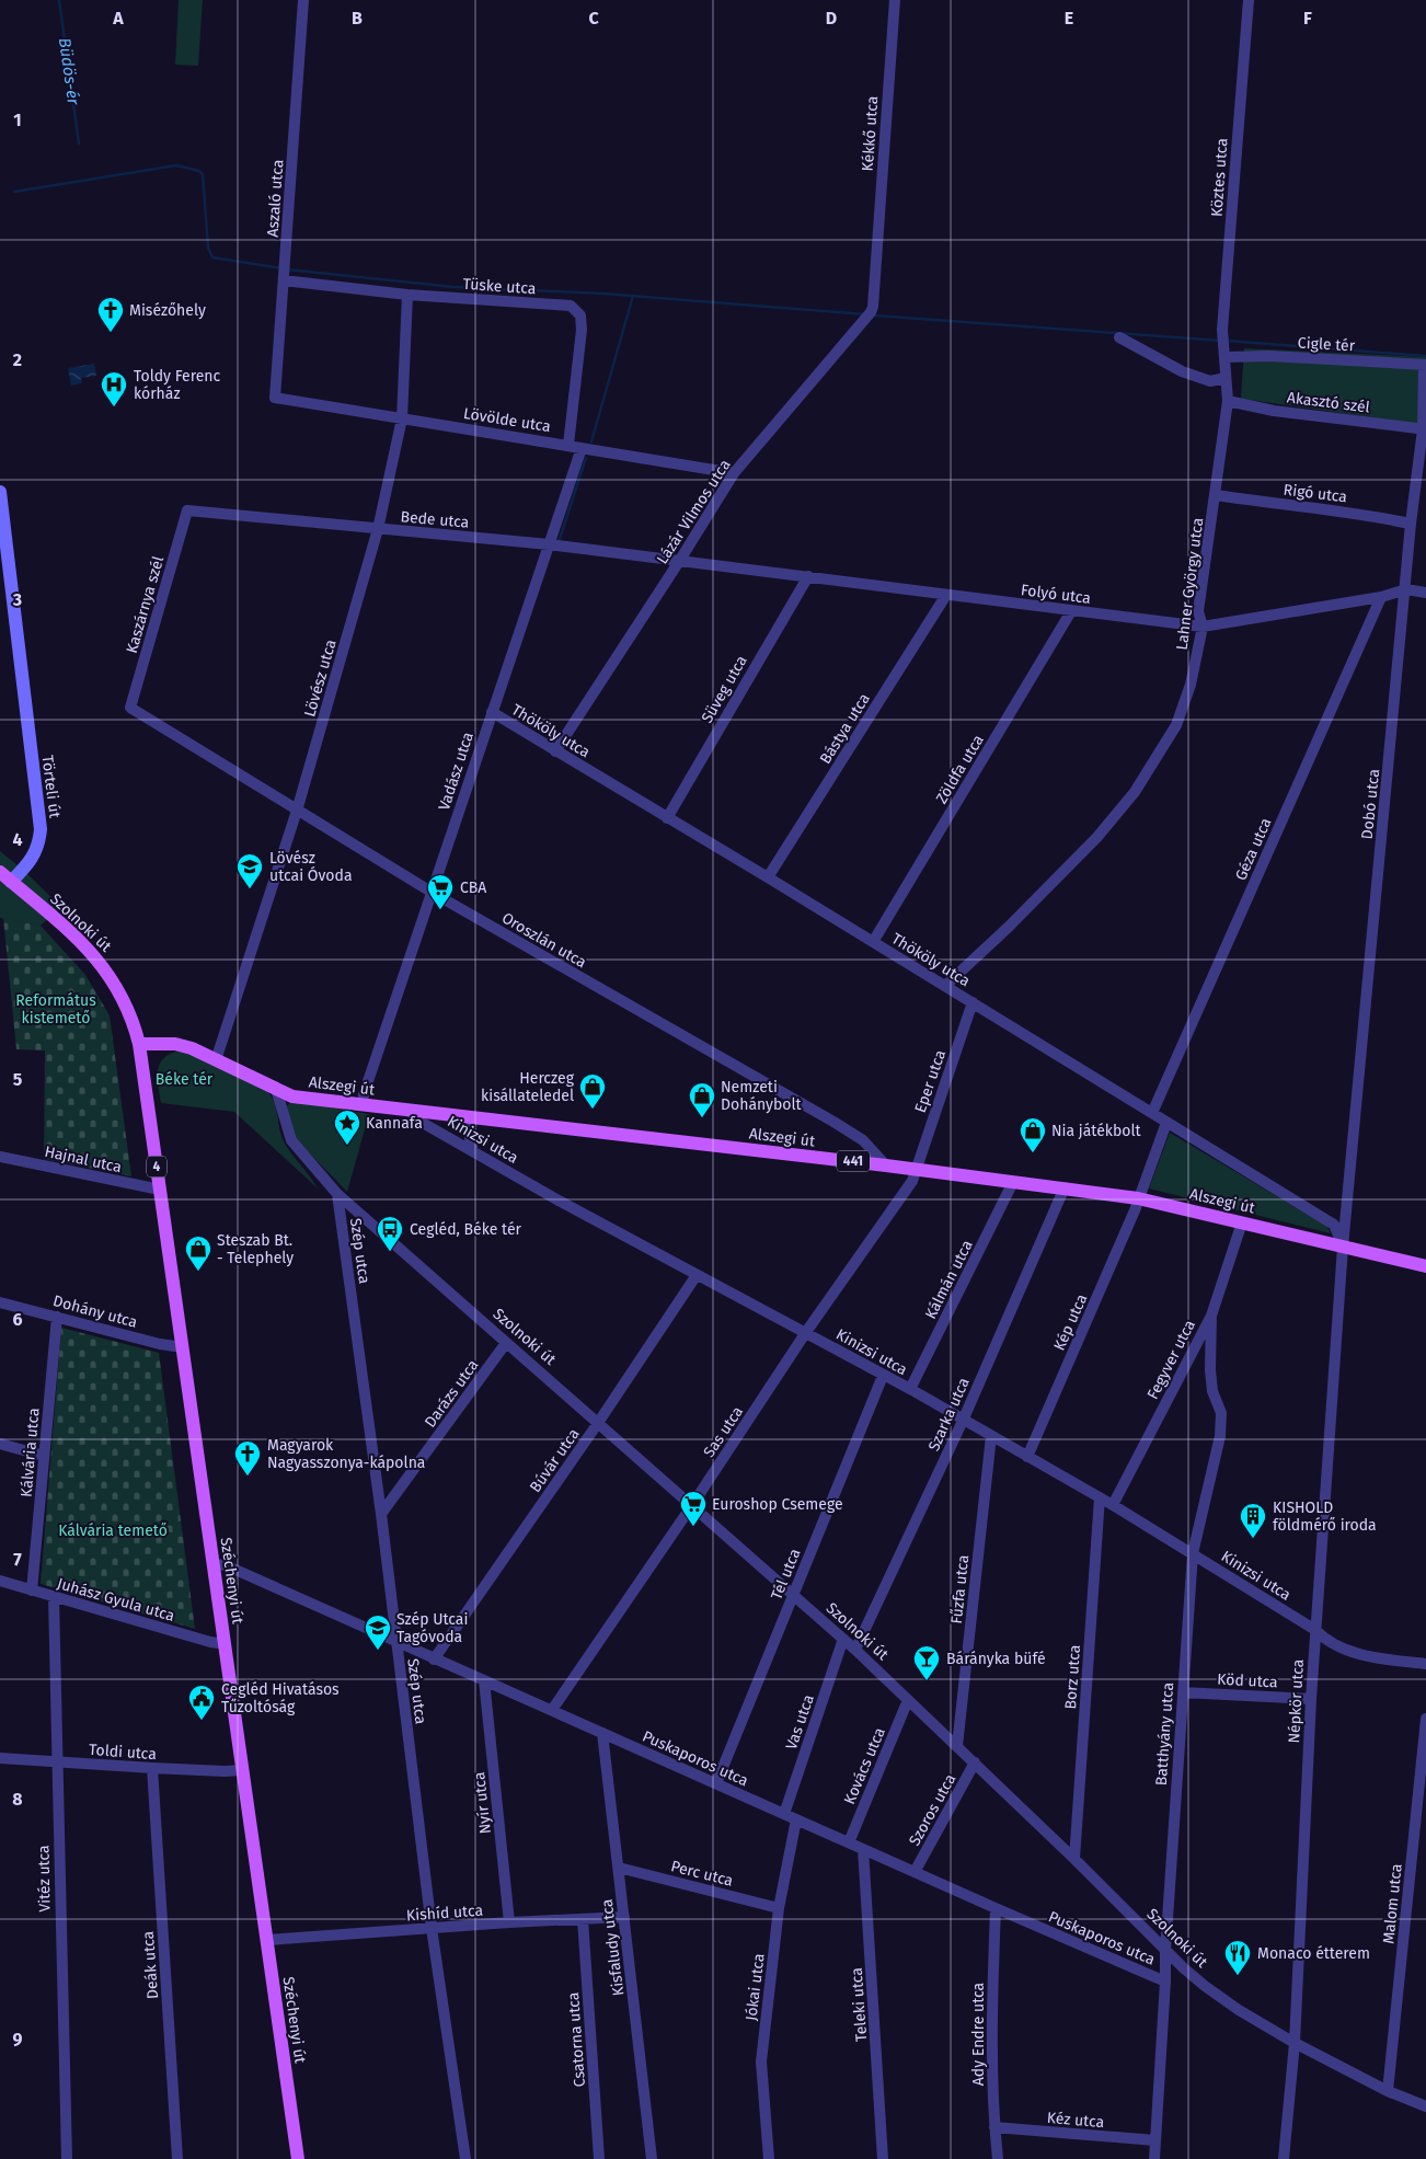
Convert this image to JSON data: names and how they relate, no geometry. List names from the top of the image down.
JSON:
{
  "streets": {
    "main road": [
      "Törteli út",
      "Szolnoki út",
      "Alszegi út",
      "441",
      "4",
      "Széchenyi út"
    ],
    "street": [
      "Kékkő utca",
      "Köztes utca",
      "Aszaló utca",
      "Tüske utca",
      "Cigle tér",
      "Akasztó szél",
      "Lövölde utca",
      "Rigó utca",
      "Lázár Vilmos utca",
      "Bede utca",
      "Lahner György utca",
      "Folyó utca",
      "Kaszárnya szél",
      "Lövész utca",
      "Süveg utca",
      "Bástya utca",
      "Thököly utca",
      "Zöldfa utca",
      "Vadász utca",
      "Dobó utca",
      "Géza utca",
      "Oroszlán utca",
      "Eper utca",
      "Kinizsi utca",
      "Hajnal utca",
      "Szép utca",
      "Kálmán utca",
      "Dohány utca",
      "Kép utca",
      "Fegyver utca",
      "Darázs utca",
      "Szarka utca",
      "Sas utca",
      "Kálvária utca",
      "Búvár utca",
      "Tél utca",
      "Fűzfa utca",
      "Juhász Gyula utca",
      "Borz utca",
      "Köd utca",
      "Népkör utca",
      "Vas utca",
      "Batthyány utca",
      "Toldi utca",
      "Puskaporos utca",
      "Kovács utca",
      "Nyír utca",
      "Szoros utca",
      "Perc utca",
      "Vitéz utca",
      "Malom utca",
      "Kishíd utca",
      "Kisfaludy utca",
      "Deák utca",
      "Jókai utca",
      "Teleki utca",
      "Ady Endre utca",
      "Csatorna utca",
      "Kéz utca"
    ]
  },
  "crossings": [
    ["Kékkő utca", "Lázár Vilmos utca"],
    ["Köztes utca", "Cigle tér"],
    ["Köztes utca", "Lahner György utca"],
    ["Aszaló utca", "Tüske utca"],
    ["Aszaló utca", "Lövölde utca"],
    ["Tüske utca", "Lövölde utca"],
    ["Tüske utca", "Lövész utca"],
    ["Cigle tér", "Lahner György utca"],
    ["Cigle tér", "Dobó utca"],
    ["Akasztó szél", "Lahner György utca"],
    ["Akasztó szél", "Dobó utca"],
    ["Lövölde utca", "Lázár Vilmos utca"],
    ["Lövölde utca", "Lövész utca"],
    ["Lövölde utca", "Vadász utca"],
    ["Rigó utca", "Lahner György utca"],
    ["Rigó utca", "Dobó utca"],
    ["Lázár Vilmos utca", "Bede utca"],
    ["Lázár Vilmos utca", "Folyó utca"],
    ["Lázár Vilmos utca", "Thököly utca"],
    ["Bede utca", "Folyó utca"],
    ["Bede utca", "Kaszárnya szél"],
    ["Bede utca", "Lövész utca"],
    ["Bede utca", "Vadász utca"],
    ["Lahner György utca", "Folyó utca"],
    ["Lahner György utca", "Thököly utca"],
    ["Folyó utca", "Süveg utca"],
    ["Folyó utca", "Bástya utca"],
    ["Folyó utca", "Zöldfa utca"],
    ["Folyó utca", "Dobó utca"],
    ["Folyó utca", "Géza utca"],
    ["Kaszárnya szél", "Oroszlán utca"],
    ["Lövész utca", "Oroszlán utca"],
    ["Lövész utca", "Alszegi út"],
    ["Süveg utca", "Thököly utca"],
    ["Bástya utca", "Thököly utca"],
    ["Thököly utca", "Zöldfa utca"],
    ["Thököly utca", "Vadász utca"],
    ["Thököly utca", "Dobó utca"],
    ["Thököly utca", "Géza utca"],
    ["Thököly utca", "Eper utca"],
    ["Thököly utca", "Alszegi út"],
    ["Thököly utca", "Népkör utca"],
    ["Vadász utca", "Oroszlán utca"],
    ["Vadász utca", "Alszegi út"],
    ["Törteli út", "Szolnoki út"],
    ["Dobó utca", "Alszegi út"],
    ["Dobó utca", "Népkör utca"],
    ["Szolnoki út", "Alszegi út"],
    ["Szolnoki út", "Szép utca"],
    ["Szolnoki út", "Darázs utca"],
    ["Szolnoki út", "Szarka utca"],
    ["Szolnoki út", "Sas utca"],
    ["Szolnoki út", "Búvár utca"],
    ["Szolnoki út", "Tél utca"],
    ["Szolnoki út", "Széchenyi út"],
    ["Szolnoki út", "Fűzfa utca"],
    ["Szolnoki út", "Borz utca"],
    ["Szolnoki út", "Népkör utca"],
    ["Szolnoki út", "Vas utca"],
    ["Szolnoki út", "Batthyány utca"],
    ["Szolnoki út", "Kovács utca"],
    ["Szolnoki út", "Szoros utca"],
    ["Szolnoki út", "Malom utca"],
    ["Oroszlán utca", "Alszegi út"],
    ["Eper utca", "Alszegi út"],
    ["Eper utca", "Sas utca"],
    ["Alszegi út", "Kinizsi utca"],
    ["Alszegi út", "Kálmán utca"],
    ["Alszegi út", "Kép utca"],
    ["Alszegi út", "Fegyver utca"],
    ["Alszegi út", "Szarka utca"],
    ["Alszegi út", "Sas utca"],
    ["Alszegi út", "Széchenyi út"],
    ["Alszegi út", "Népkör utca"],
    ["Kinizsi utca", "Kálmán utca"],
    ["Kinizsi utca", "Kép utca"],
    ["Kinizsi utca", "Fegyver utca"],
    ["Kinizsi utca", "Szarka utca"],
    ["Kinizsi utca", "Sas utca"],
    ["Kinizsi utca", "Búvár utca"],
    ["Kinizsi utca", "Tél utca"],
    ["Kinizsi utca", "Fűzfa utca"],
    ["Kinizsi utca", "Borz utca"],
    ["Kinizsi utca", "Népkör utca"],
    ["Kinizsi utca", "Batthyány utca"],
    ["Hajnal utca", "Széchenyi út"],
    ["Szép utca", "Darázs utca"],
    ["Szép utca", "Puskaporos utca"],
    ["Szép utca", "Kishíd utca"],
    ["Dohány utca", "Kálvária utca"],
    ["Dohány utca", "Széchenyi út"],
    ["Fegyver utca", "Batthyány utca"],
    ["Sas utca", "Puskaporos utca"],
    ["Kálvária utca", "Juhász Gyula utca"],
    ["Búvár utca", "Puskaporos utca"],
    ["Tél utca", "Puskaporos utca"],
    ["Széchenyi út", "Juhász Gyula utca"],
    ["Széchenyi út", "Toldi utca"],
    ["Széchenyi út", "Puskaporos utca"],
    ["Széchenyi út", "Kishíd utca"],
    ["Juhász Gyula utca", "Vitéz utca"],
    ["Köd utca", "Népkör utca"],
    ["Köd utca", "Batthyány utca"],
    ["Vas utca", "Puskaporos utca"],
    ["Batthyány utca", "Puskaporos utca"],
    ["Batthyány utca", "Kéz utca"],
    ["Toldi utca", "Vitéz utca"],
    ["Toldi utca", "Deák utca"],
    ["Puskaporos utca", "Kovács utca"],
    ["Puskaporos utca", "Nyír utca"],
    ["Puskaporos utca", "Szoros utca"],
    ["Puskaporos utca", "Kisfaludy utca"],
    ["Puskaporos utca", "Jókai utca"],
    ["Puskaporos utca", "Teleki utca"],
    ["Puskaporos utca", "Ady Endre utca"],
    ["Nyír utca", "Kishíd utca"],
    ["Perc utca", "Kisfaludy utca"],
    ["Perc utca", "Jókai utca"],
    ["Kishíd utca", "Kisfaludy utca"],
    ["Kishíd utca", "Csatorna utca"],
    ["Ady Endre utca", "Kéz utca"]
  ],
  "water": ["Büdös-ér"],
  "parks": ["Református kistemető", "Béke tér", "Kálvária temető"],
  "places": {
    "church": ["Misézőhely", "Magyarok Nagyasszonya-kápolna"],
    "hospital": ["Toldy Ferenc kórház"],
    "school or university": ["Lövész utcai Óvoda", "Szép Utcai Tagóvoda"],
    "supermarket": ["CBA", "Euroshop Csemege"],
    "shop": [
      "Herczeg kisállateledel",
      "Nemzeti Dohánybolt",
      "Nia játékbolt",
      "Steszab Bt. - Telephely"
    ],
    "place": ["Kannafa"],
    "bus stop": ["Cegléd, Béke tér"],
    "building": ["KISHOLD földmérő iroda"],
    "bar": ["Bárányka büfé"],
    "public building": ["Cegléd Hivatásos Tűzoltóság"],
    "restaurant": ["Monaco étterem"]
  },
  "grid": {
    "columns": [
      "A",
      "B",
      "C",
      "D",
      "E",
      "F"
    ],
    "rows": [
      "1",
      "2",
      "3",
      "4",
      "5",
      "6",
      "7",
      "8",
      "9"
    ]
  }
}
